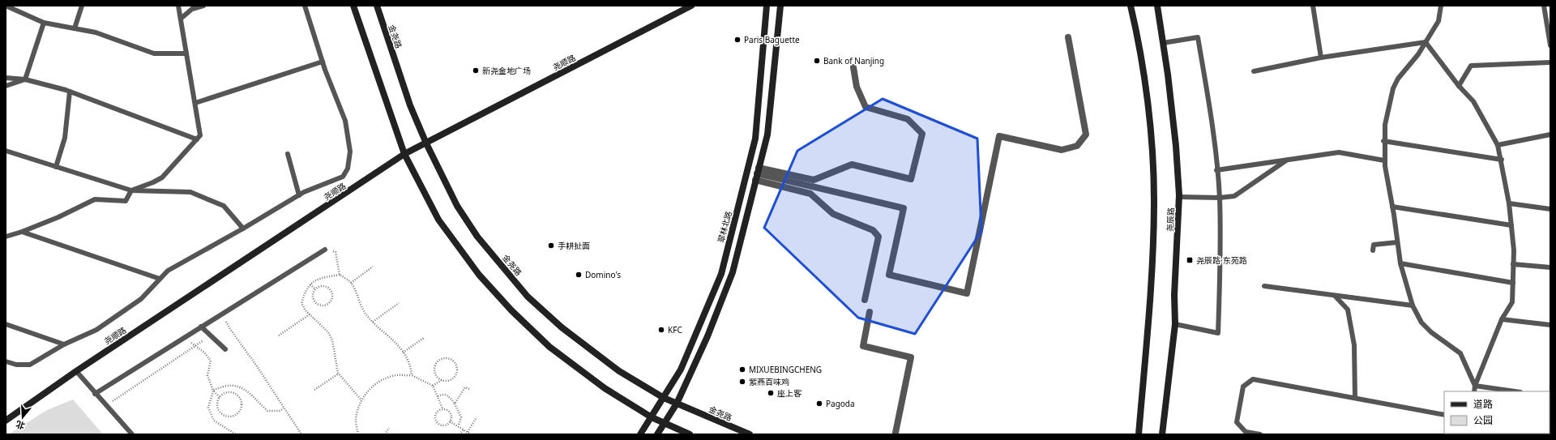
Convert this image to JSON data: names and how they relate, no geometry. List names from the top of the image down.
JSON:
{
  "streets": {
    "main road": [
      "金尧路",
      "尧顺路",
      "尧辰路",
      "翠林北路"
    ]
  },
  "crossings": [
    ["金尧路", "尧顺路"],
    ["金尧路", "翠林北路"]
  ],
  "places": {
    "other": [
      "Paris Baguette",
      "Bank of Nanjing",
      "新尧金地广场",
      "手耕扯面",
      "Domino's",
      "KFC",
      "MIXUEBINGCHENG",
      "紫燕百味鸡",
      "座上客",
      "Pagoda"
    ],
    "transit": ["尧辰路·东苑路"]
  },
  "legend": ["道路", "公园"],
  "north": "bottom"
}
